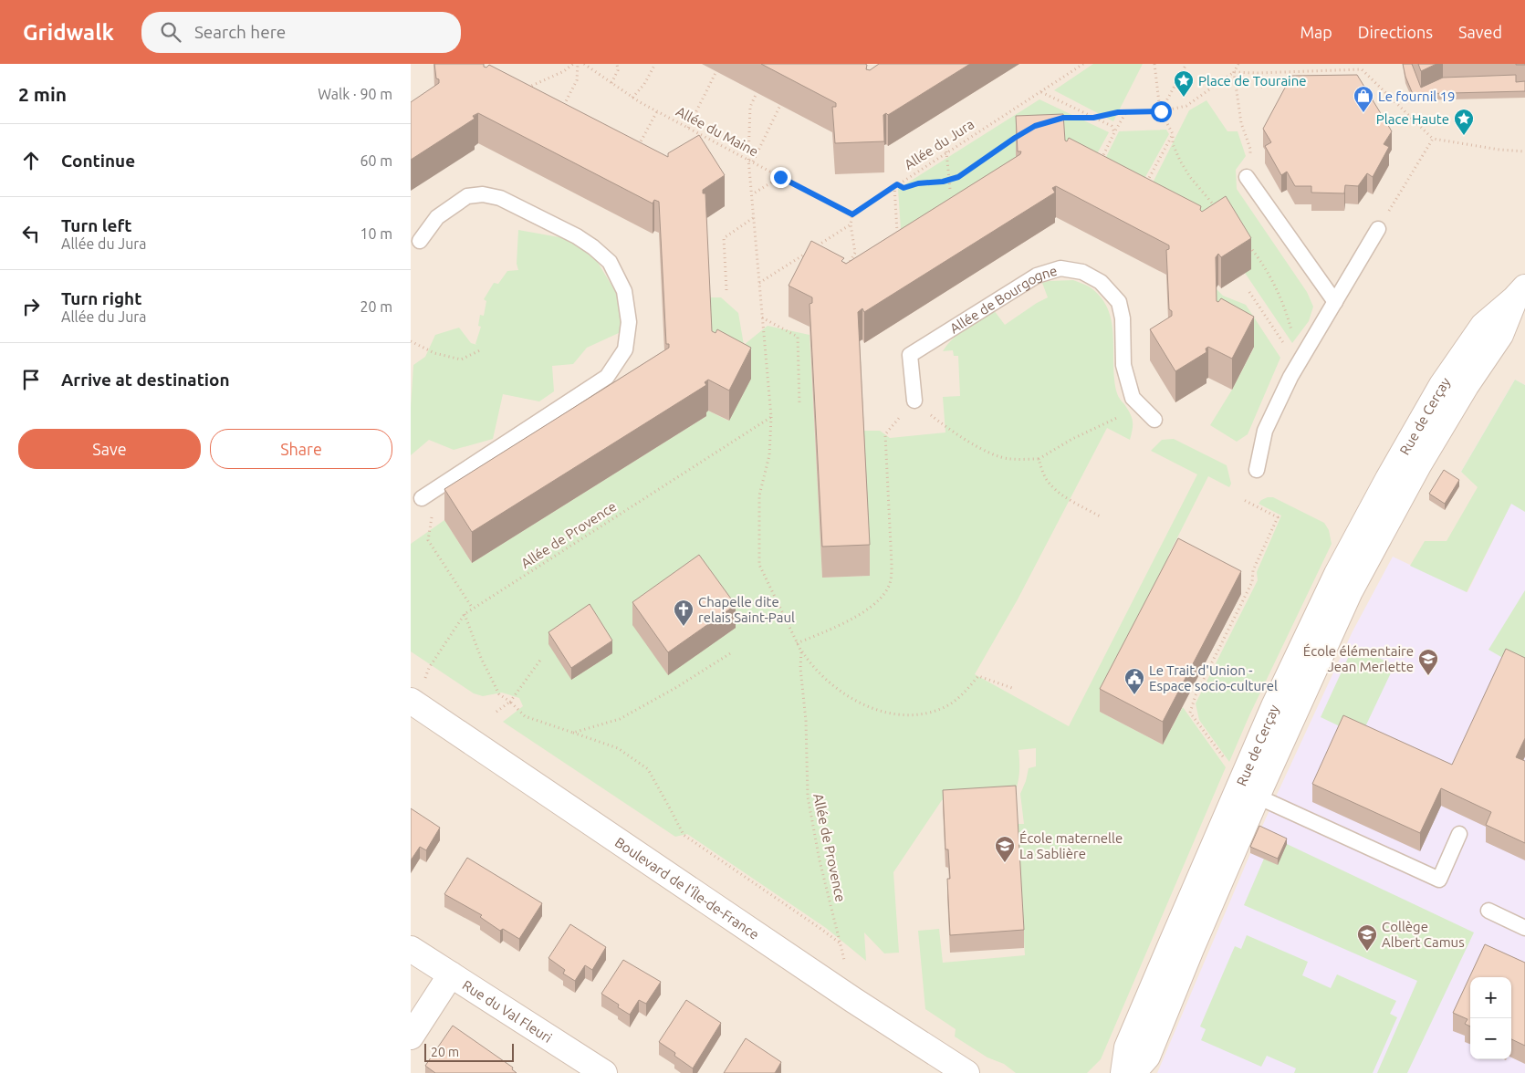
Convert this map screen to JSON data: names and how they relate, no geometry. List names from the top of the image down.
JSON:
{
  "streets": {
    "street": ["Rue de Cerçay", "Boulevard de l'Île-de-France", "Rue du Val Fleuri"],
    "lane": ["Allée de Bourgogne"],
    "path": ["Allée du Maine", "Allée du Jura", "Allée de Provence"]
  },
  "crossings": [
    ["Allée du Maine", "Allée de Provence"],
    ["Allée de Provence", "Boulevard de l'Île-de-France"]
  ],
  "places": {
    "place": ["Place de Touraine", "Place Haute"],
    "shop": ["Le fournil 19"],
    "church": ["Chapelle dite relais Saint-Paul"],
    "school or university": ["École élémentaire Jean Merlette", "École maternelle La Sablière", "Collège Albert Camus"],
    "public building": ["Le Trait d'Union - Espace socio-culturel"]
  },
  "scale_bar": "20 m",
  "page": {
    "header": "Gridwalk",
    "search": "Search here",
    "nav": ["Map", "Directions", "Saved"],
    "heading": ["2 min", "Walk · 90 m"],
    "list": [
      ["Continue", "60 m"],
      ["Turn left", "Allée du Jura", "10 m"],
      ["Turn right", "Allée du Jura", "20 m"],
      "Arrive at destination"
    ],
    "buttons": ["Save", "Share"],
    "map_buttons": ["+", "−"],
    "scale": "20 m"
  }
}
